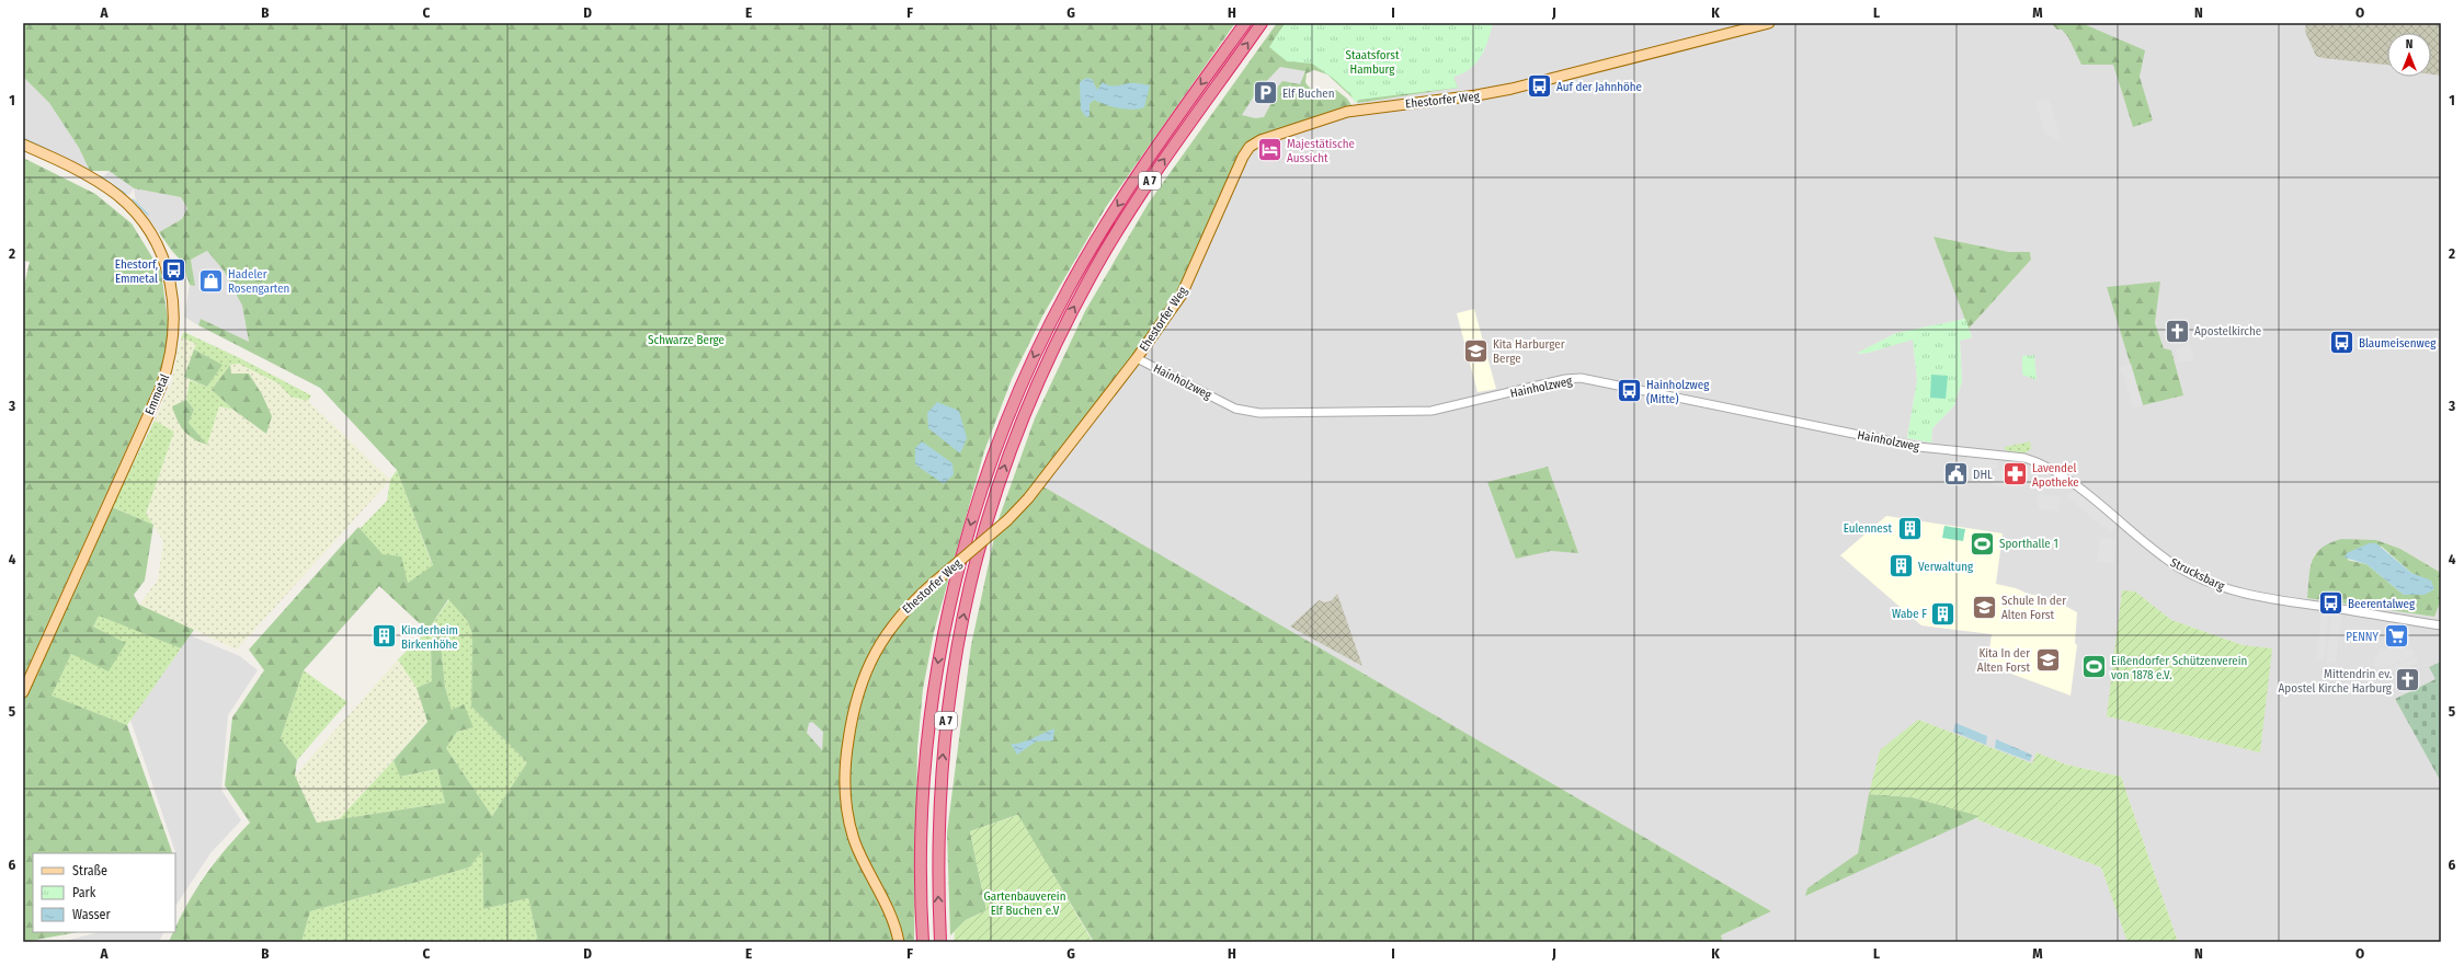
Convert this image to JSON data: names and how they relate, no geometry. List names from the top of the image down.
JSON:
{
  "streets": {
    "highway": ["A 7"],
    "main road": ["Ehestorfer Weg", "Emmetal"],
    "street": ["Hainholzweg", "Strucksbarg"]
  },
  "crossings": [
    ["Ehestorfer Weg", "Hainholzweg"],
    ["Hainholzweg", "Strucksbarg"]
  ],
  "parks": ["Staatsforst Hamburg", "Schwarze Berge", "Gartenbauverein Elf Buchen e.V"],
  "places": {
    "bus stop": [
      "Auf der Jahnhöhe",
      "Ehestorf, Emmetal",
      "Blaumeisenweg",
      "Hainholzweg (Mitte)",
      "Beerentalweg"
    ],
    "parking": ["Elf Buchen"],
    "hotel": ["Majestätische Aussicht"],
    "shop": ["Hadeler Rosengarten"],
    "church": ["Apostelkirche", "Mittendrin ev. Apostel Kirche Harburg"],
    "school or university": ["Kita Harburger Berge", "Schule In der Alten Forst", "Kita In der Alten Forst"],
    "public building": ["DHL"],
    "pharmacy": ["Lavendel Apotheke"],
    "building": [
      "Eulennest",
      "Verwaltung",
      "Wabe F",
      "Kinderheim Birkenhöhe"
    ],
    "sports": ["Sporthalle 1", "Eißendorfer Schützenverein von 1878 e.V."],
    "supermarket": ["PENNY"]
  },
  "legend": ["Straße", "Park", "Wasser"],
  "north": "top",
  "grid": {
    "columns": [
      "A",
      "B",
      "C",
      "D",
      "E",
      "F",
      "G",
      "H",
      "I",
      "J",
      "K",
      "L",
      "M",
      "N",
      "O"
    ],
    "rows": [
      "1",
      "2",
      "3",
      "4",
      "5",
      "6"
    ]
  }
}
